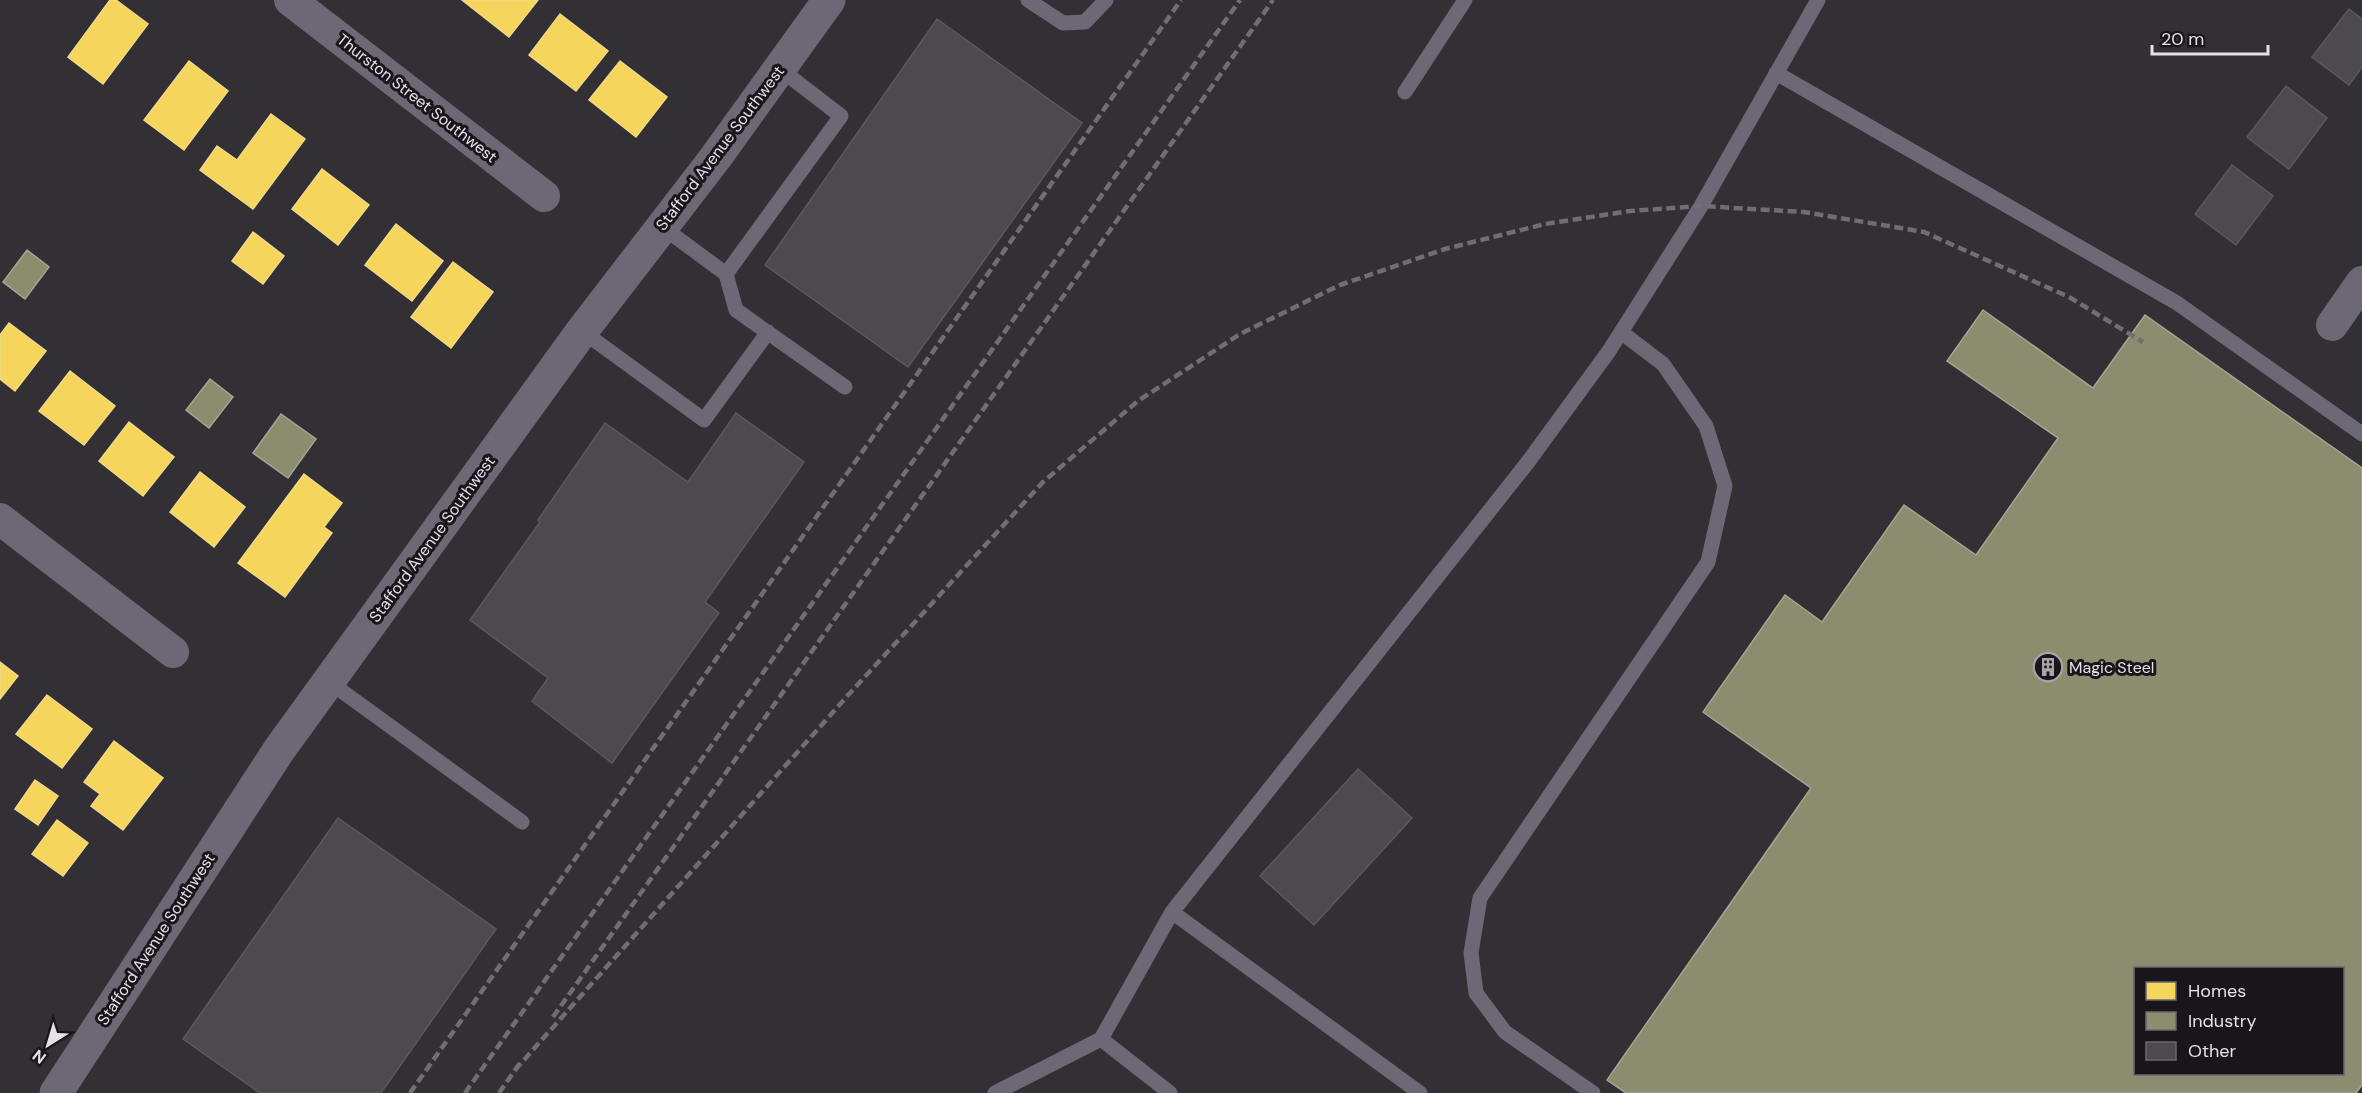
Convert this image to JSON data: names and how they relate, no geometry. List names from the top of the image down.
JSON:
{
  "streets": {
    "street": ["Thurston Street Southwest", "Stafford Avenue Southwest"]
  },
  "places": {
    "building": ["Magic Steel"]
  },
  "legend": ["Homes", "Industry", "Other"],
  "scale_bar": "20 m",
  "north": "bottom left"
}
